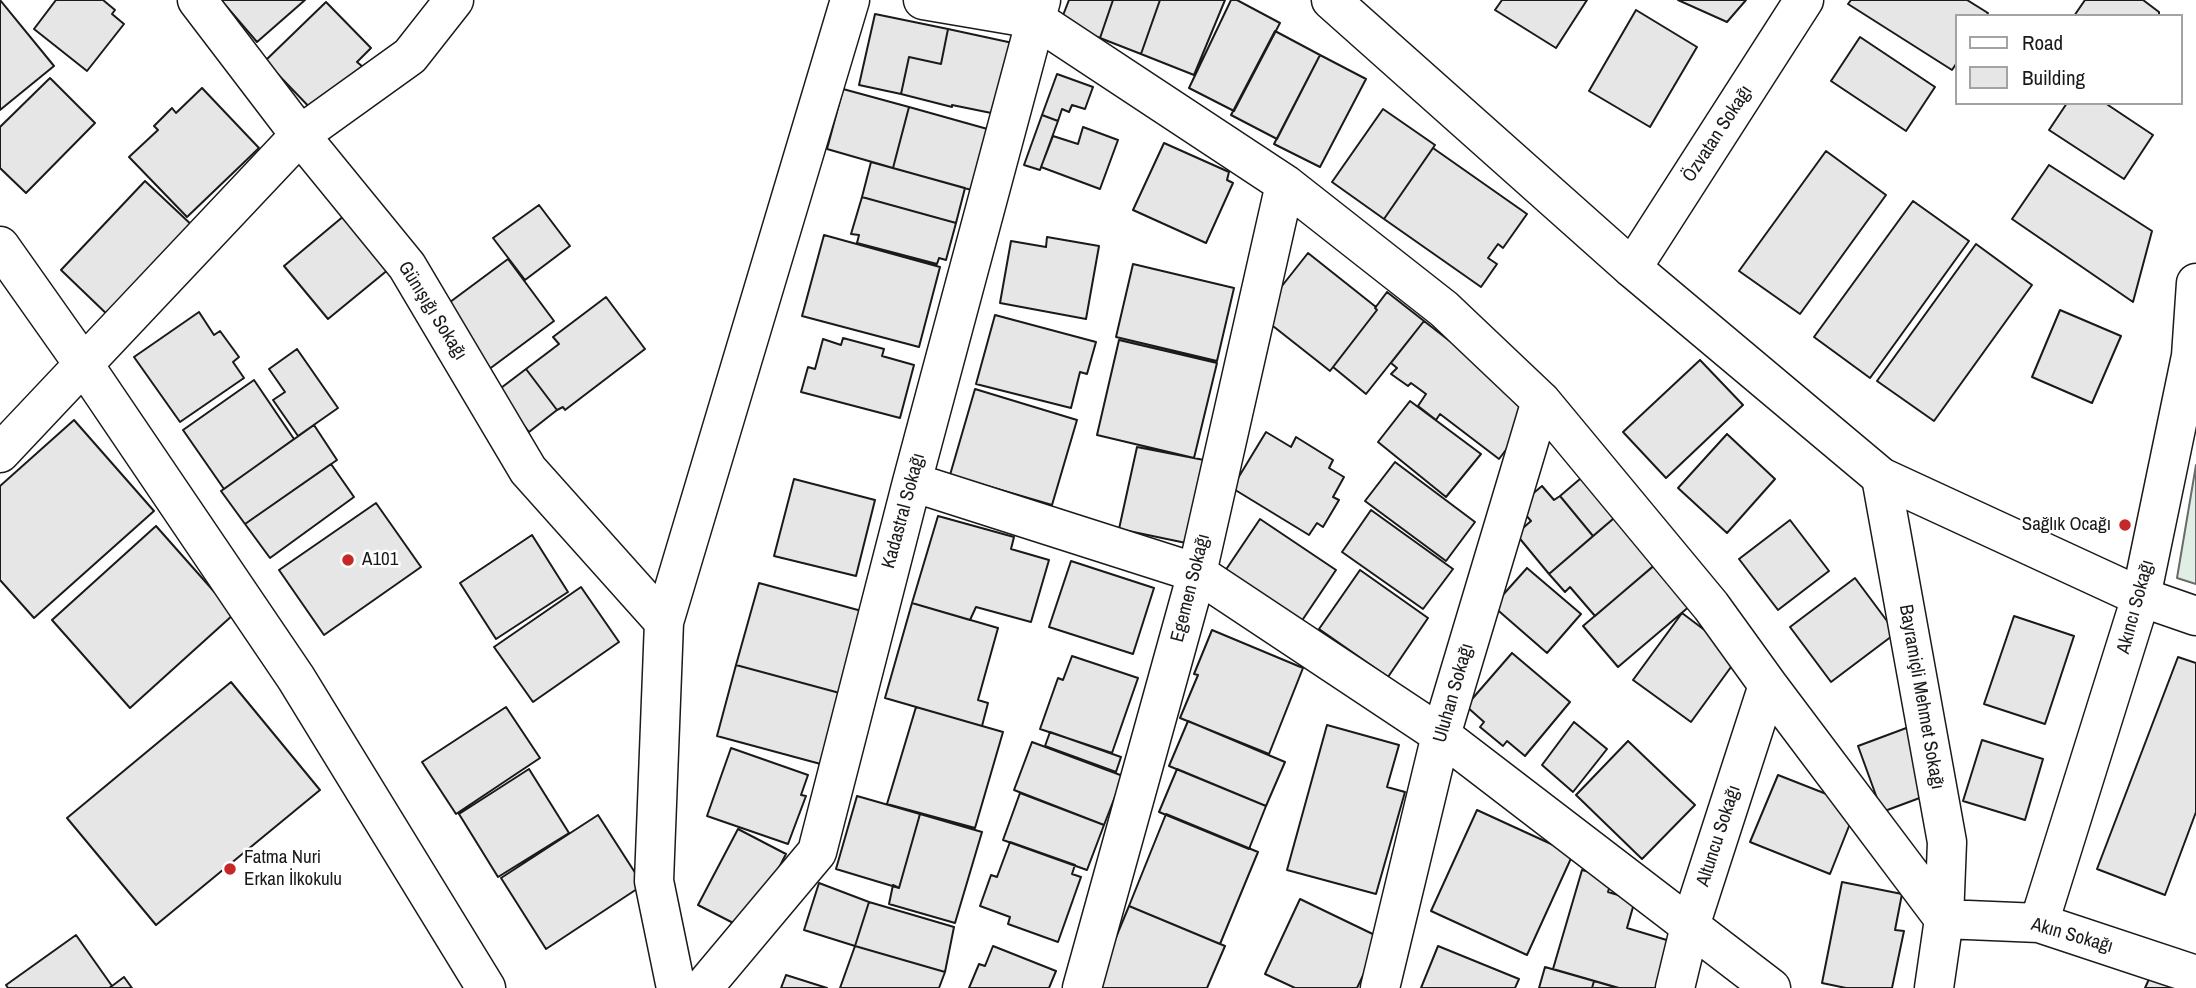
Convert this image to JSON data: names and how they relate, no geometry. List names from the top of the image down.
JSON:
{
  "streets": {
    "street": [
      "Özvatan Sokağı",
      "Günışığı Sokağı",
      "Kadastral Sokağı",
      "Egemen Sokağı",
      "Akıncı Sokağı",
      "Uluhan Sokağı",
      "Bayramiçli Mehmet Sokağı",
      "Altuncu Sokağı",
      "Akın Sokağı"
    ]
  },
  "crossings": [
    ["Akıncı Sokağı", "Akın Sokağı"],
    ["Bayramiçli Mehmet Sokağı", "Akın Sokağı"]
  ],
  "places": ["Sağlık Ocağı", "A101", "Fatma Nuri Erkan İlkokulu"],
  "legend": ["Road", "Building"]
}
